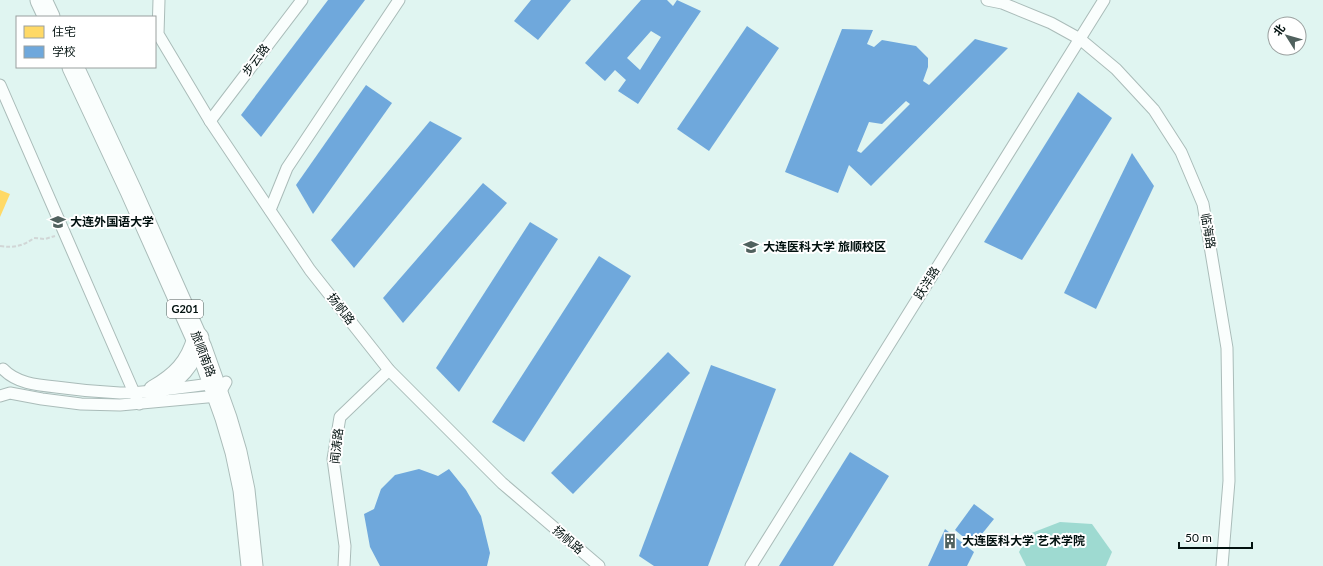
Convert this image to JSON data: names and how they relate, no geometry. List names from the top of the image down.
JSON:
{
  "streets": {
    "highway": ["G201", "旅顺南路"],
    "street": [
      "步云路",
      "临海路",
      "跃洋路",
      "扬帆路",
      "闻涛路"
    ]
  },
  "crossings": [
    ["步云路", "扬帆路"],
    ["临海路", "跃洋路"],
    ["扬帆路", "闻涛路"]
  ],
  "places": {
    "school or university": ["大连外国语大学", "大连医科大学 旅顺校区"],
    "building": ["大连医科大学 艺术学院"]
  },
  "legend": ["住宅", "学校"],
  "scale_bar": "50 m",
  "north": "top left"
}
